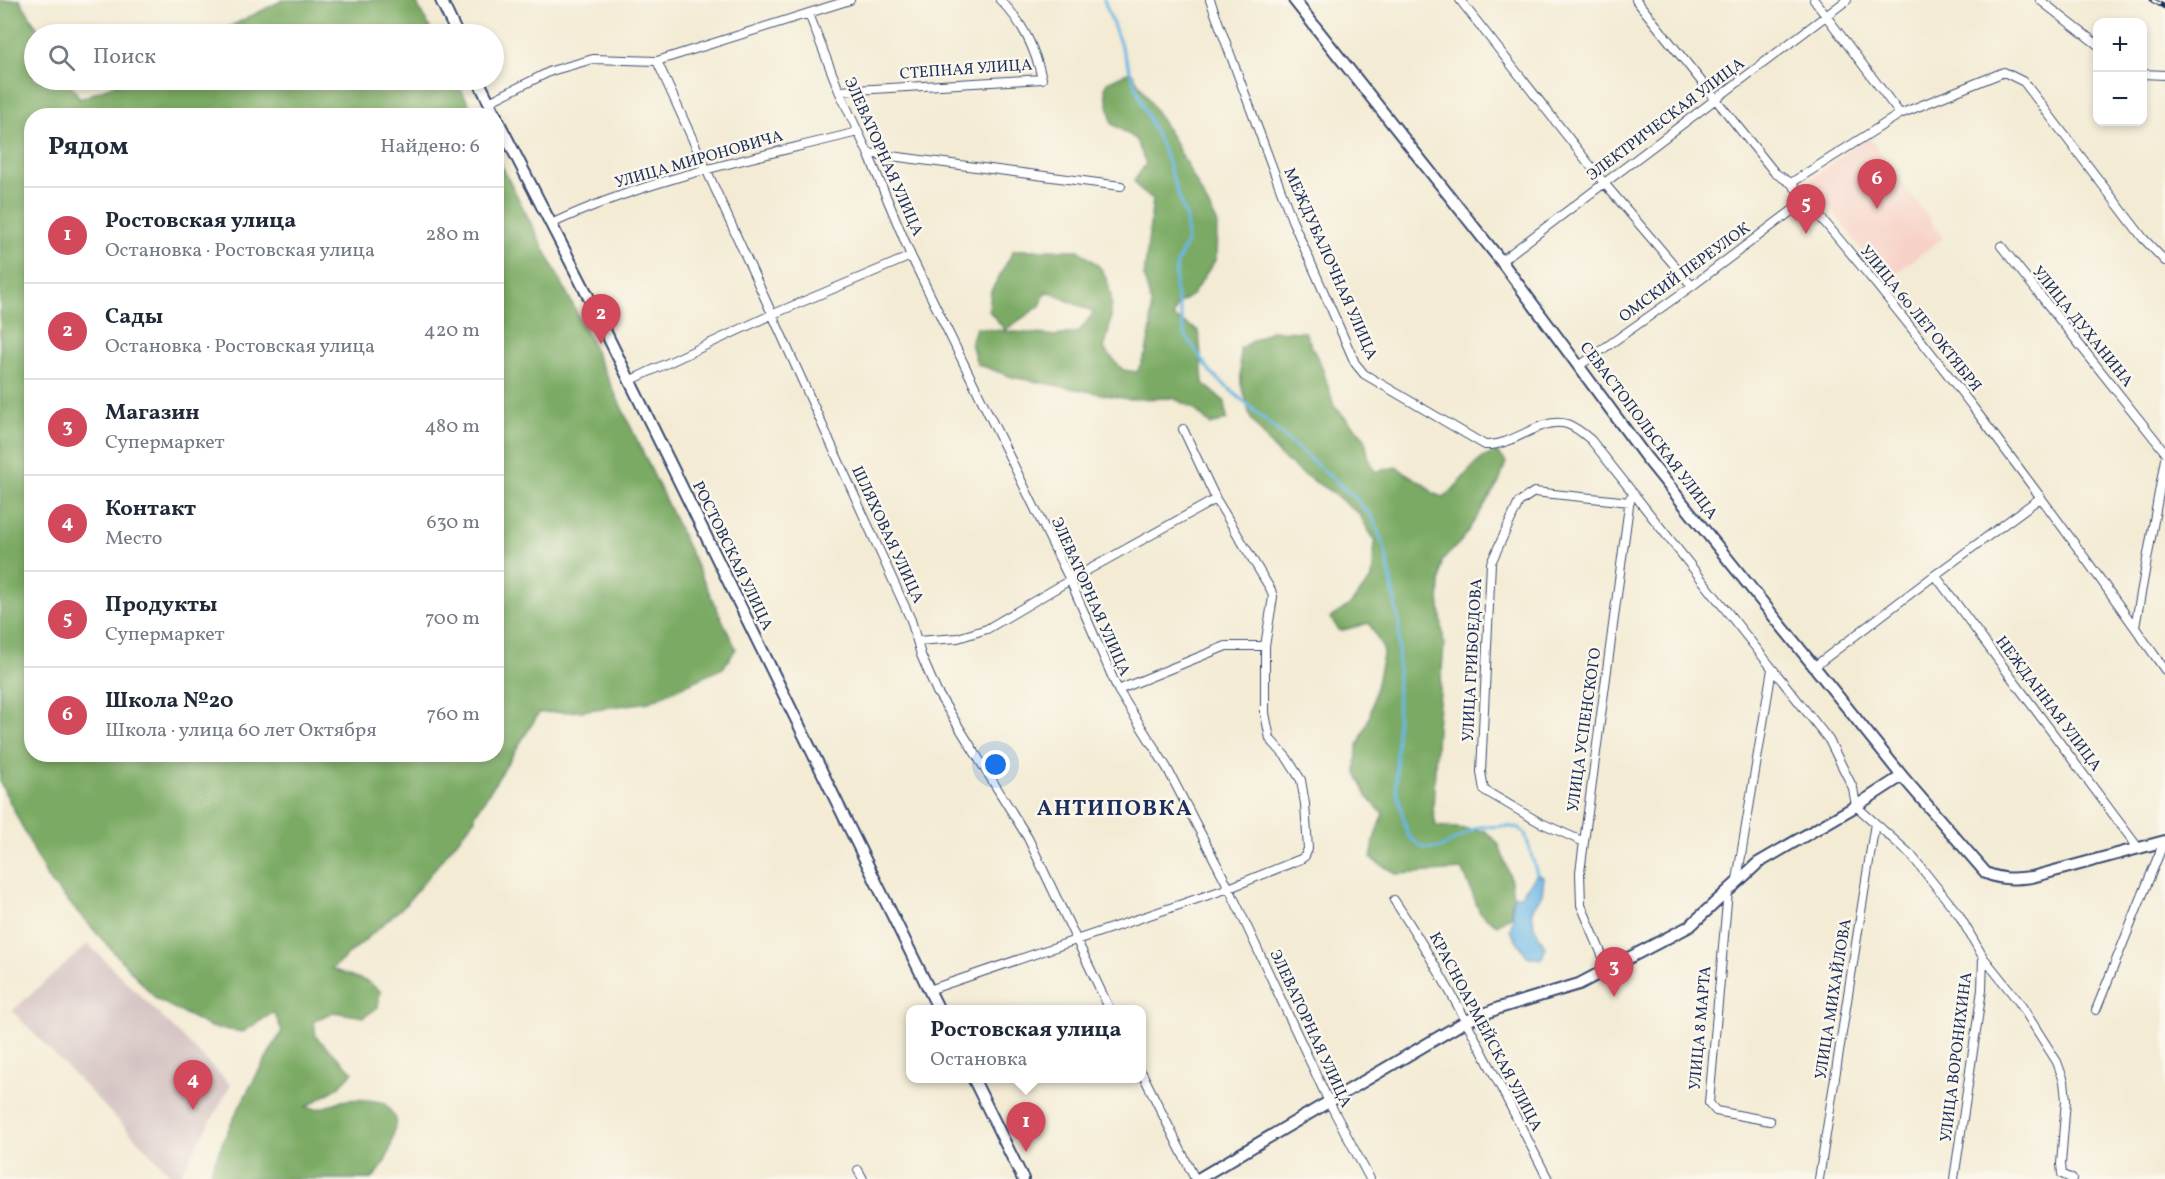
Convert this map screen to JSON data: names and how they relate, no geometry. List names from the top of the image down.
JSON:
{
  "streets": {
    "street": [
      "СТЕПНАЯ УЛИЦА",
      "ЭЛЕКТРИЧЕСКАЯ УЛИЦА",
      "ЭЛЕВАТОРНАЯ УЛИЦА",
      "УЛИЦА МИРОНОВИЧА",
      "МЕЖДУБАЛОЧНАЯ УЛИЦА",
      "ОМСКИЙ ПЕРЕУЛОК",
      "УЛИЦА 60 ЛЕТ ОКТЯБРЯ",
      "УЛИЦА ДУХАНИНА",
      "СЕВАСТОПОЛЬСКАЯ УЛИЦА",
      "ШЛЯХОВАЯ УЛИЦА",
      "РОСТОВСКАЯ УЛИЦА",
      "УЛИЦА ГРИБОЕДОВА",
      "НЕЖДАННАЯ УЛИЦА",
      "УЛИЦА УСПЕНСКОГО",
      "УЛИЦА МИХАЙЛОВА",
      "УЛИЦА 8 МАРТА",
      "КРАСНОАРМЕЙСКАЯ УЛИЦА",
      "УЛИЦА ВОРОНИХИНА"
    ]
  },
  "crossings": [
    ["СТЕПНАЯ УЛИЦА", "ЭЛЕВАТОРНАЯ УЛИЦА"],
    ["ЭЛЕКТРИЧЕСКАЯ УЛИЦА", "УЛИЦА 60 ЛЕТ ОКТЯБРЯ"],
    ["ЭЛЕКТРИЧЕСКАЯ УЛИЦА", "СЕВАСТОПОЛЬСКАЯ УЛИЦА"],
    ["ЭЛЕВАТОРНАЯ УЛИЦА", "УЛИЦА МИРОНОВИЧА"],
    ["УЛИЦА МИРОНОВИЧА", "ШЛЯХОВАЯ УЛИЦА"],
    ["УЛИЦА МИРОНОВИЧА", "РОСТОВСКАЯ УЛИЦА"],
    ["МЕЖДУБАЛОЧНАЯ УЛИЦА", "УЛИЦА УСПЕНСКОГО"],
    ["МЕЖДУБАЛОЧНАЯ УЛИЦА", "УЛИЦА ВОРОНИХИНА"],
    ["ОМСКИЙ ПЕРЕУЛОК", "УЛИЦА 60 ЛЕТ ОКТЯБРЯ"],
    ["ОМСКИЙ ПЕРЕУЛОК", "СЕВАСТОПОЛЬСКАЯ УЛИЦА"],
    ["СЕВАСТОПОЛЬСКАЯ УЛИЦА", "НЕЖДАННАЯ УЛИЦА"],
    ["УЛИЦА ГРИБОЕДОВА", "УЛИЦА УСПЕНСКОГО"],
    ["УЛИЦА МИХАЙЛОВА", "УЛИЦА ВОРОНИХИНА"]
  ],
  "districts": ["АНТИПОВКА"],
  "page": {
    "map_buttons": ["+", "−"],
    "search": "Поиск",
    "heading": ["Рядом", "Найдено: 6"],
    "pins": [
      "6",
      "5",
      "2",
      "3",
      "4",
      "1"
    ],
    "list": [
      {
        "mark": "1",
        "name": "Ростовская улица",
        "note": "Остановка · Ростовская улица",
        "value": "280 m"
      },
      {
        "mark": "2",
        "name": "Сады",
        "note": "Остановка · Ростовская улица",
        "value": "420 m"
      },
      {
        "mark": "3",
        "name": "Магазин",
        "note": "Супермаркет",
        "value": "480 m"
      },
      {
        "mark": "4",
        "name": "Контакт",
        "note": "Место",
        "value": "630 m"
      },
      {
        "mark": "5",
        "name": "Продукты",
        "note": "Супермаркет",
        "value": "700 m"
      },
      {
        "mark": "6",
        "name": "Школа №20",
        "note": "Школа · улица 60 лет Октября",
        "value": "760 m"
      }
    ],
    "popup": ["Ростовская улица", "Остановка"]
  }
}
